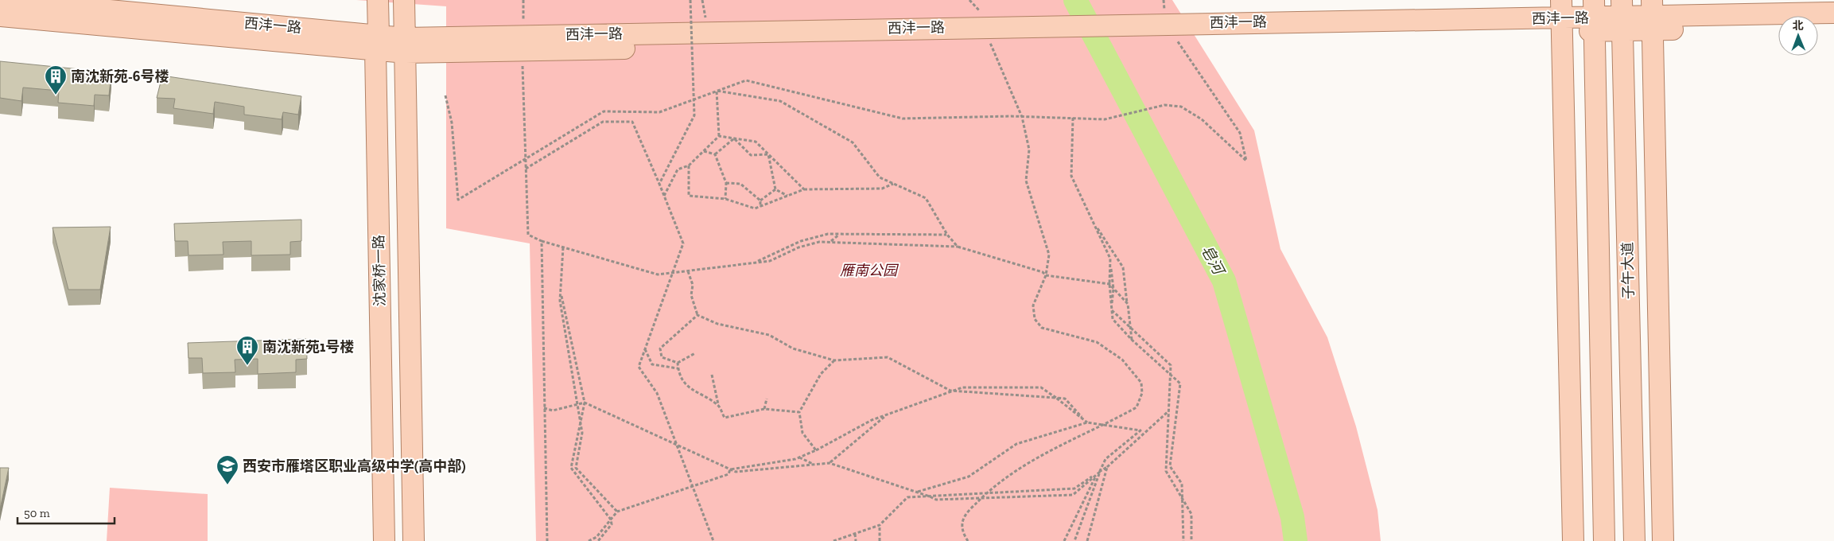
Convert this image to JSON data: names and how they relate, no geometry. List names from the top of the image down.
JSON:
{
  "streets": {
    "main road": ["西沣一路", "沈家桥一路", "子午大道"]
  },
  "crossings": [
    ["西沣一路", "沈家桥一路"],
    ["西沣一路", "子午大道"]
  ],
  "water": ["皂河"],
  "parks": ["雁南公园"],
  "places": {
    "building": ["南沈新苑-6号楼", "南沈新苑1号楼"],
    "school or university": ["西安市雁塔区职业高级中学(高中部)"]
  },
  "scale_bar": "50 m",
  "north": "top"
}
